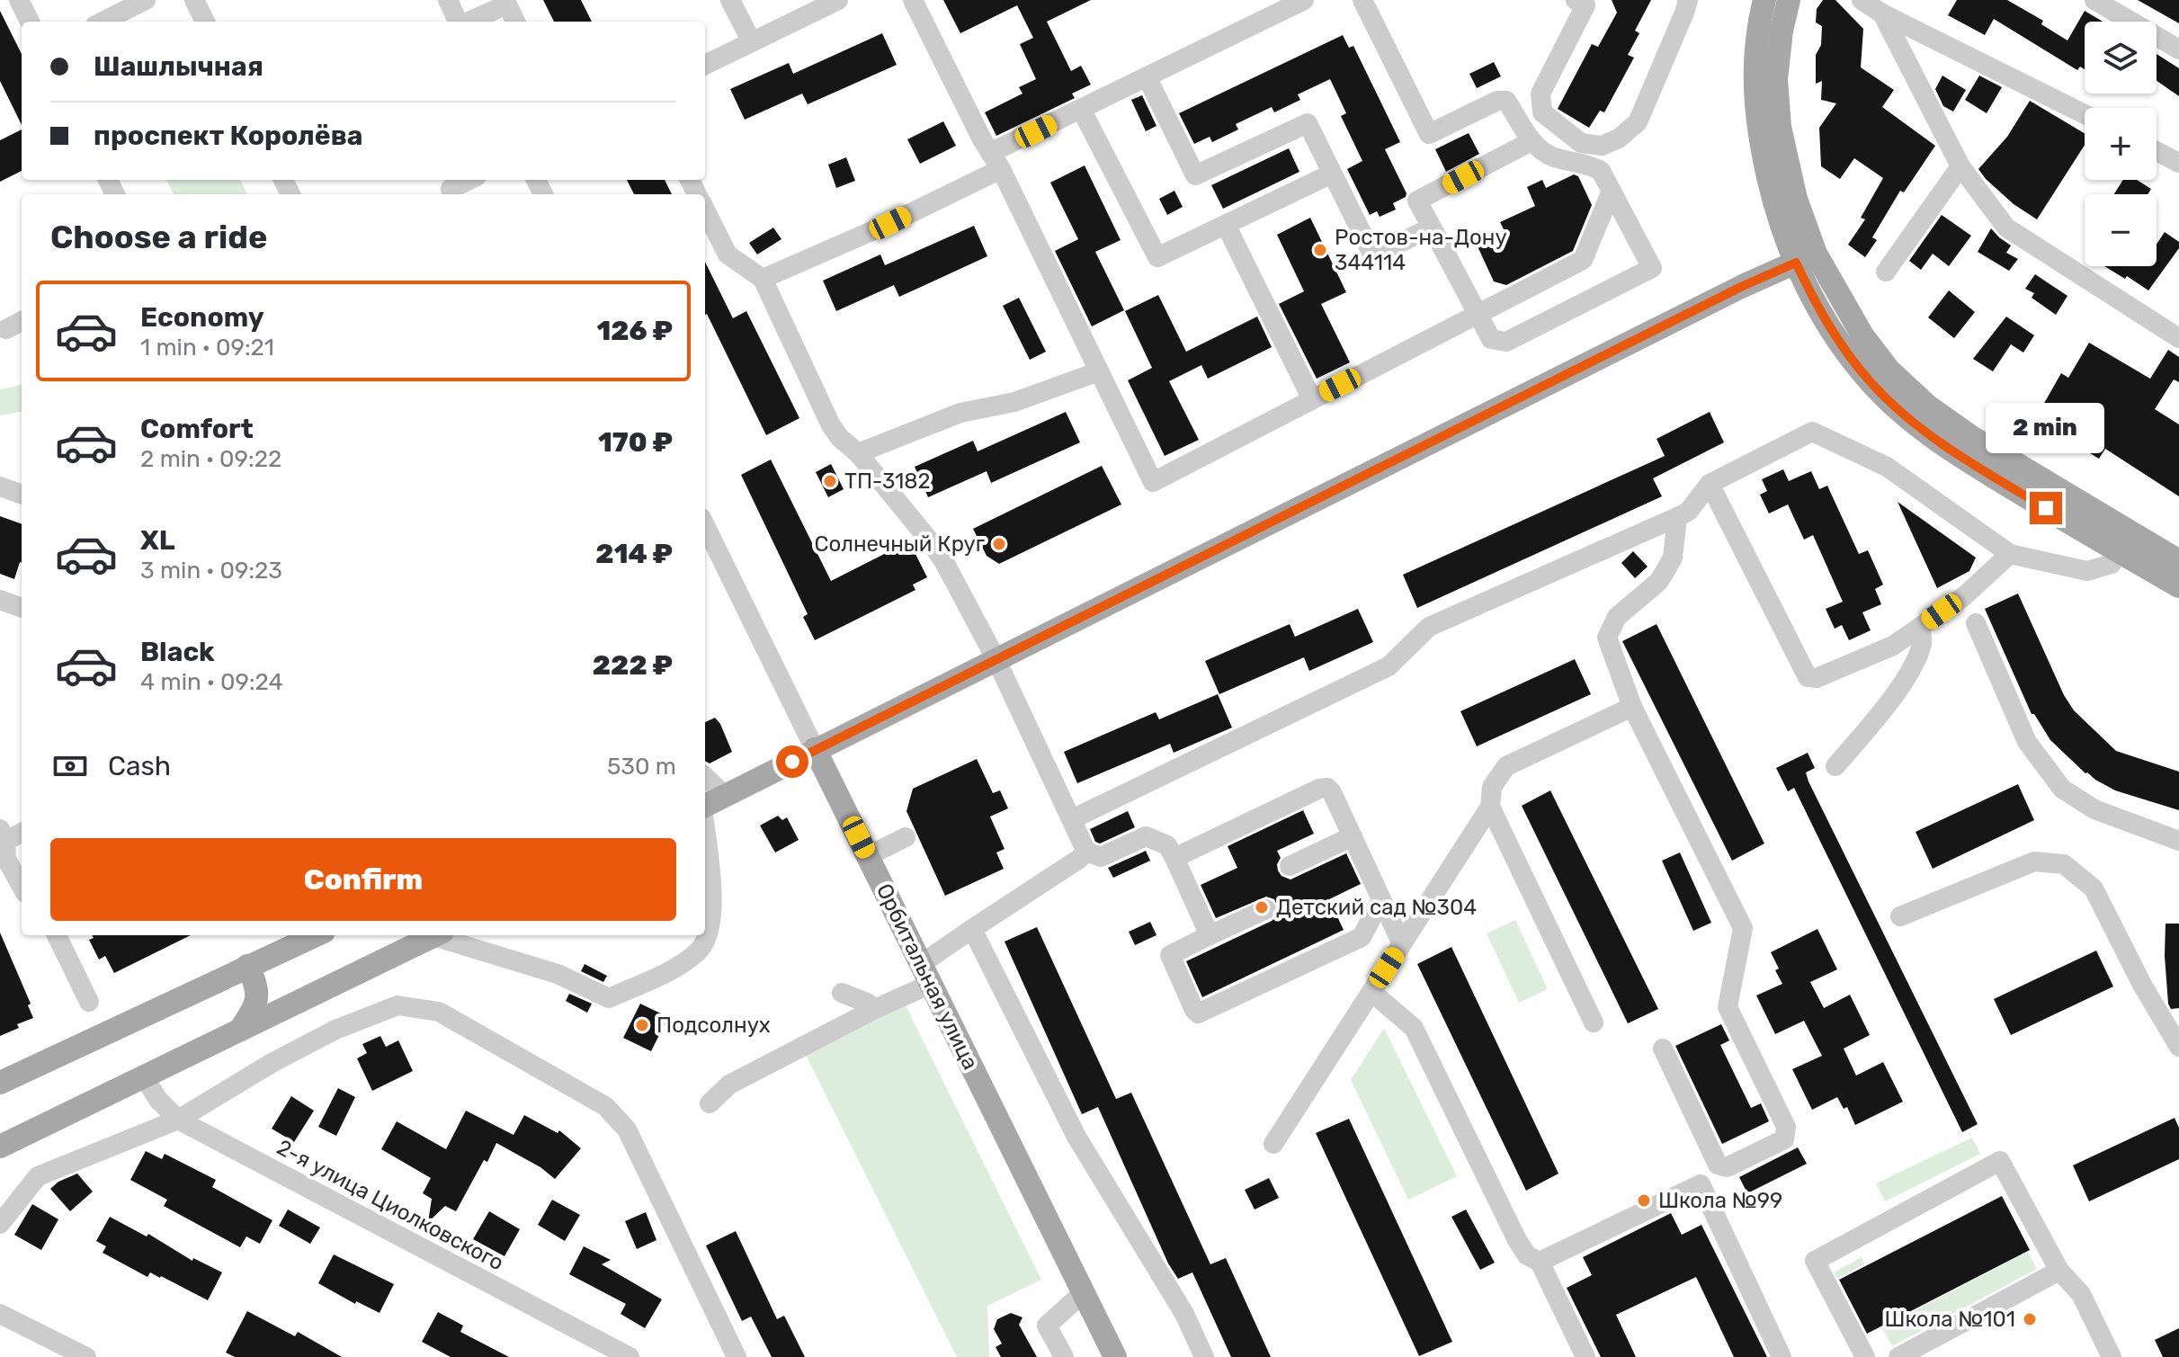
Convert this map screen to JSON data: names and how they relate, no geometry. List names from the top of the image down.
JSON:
{
  "streets": {
    "main road": ["Орбитальная улица"],
    "street": ["2-я улица Циолковского"]
  },
  "places": [
    "Ростов-на-Дону 344114",
    "ТП-3182",
    "Солнечный Круг",
    "Детский сад №304",
    "Подсолнух",
    "Школа №99",
    "Школа №101"
  ],
  "page": {
    "map_buttons": ["+", "−"],
    "banner": ["Шашлычная", "проспект Королёва"],
    "heading": "Choose a ride",
    "list": [
      {
        "name": "Economy",
        "note": "1 min · 09:21",
        "value": "126 ₽"
      },
      {
        "name": "Comfort",
        "note": "2 min · 09:22",
        "value": "170 ₽"
      },
      {
        "name": "XL",
        "note": "3 min · 09:23",
        "value": "214 ₽"
      },
      {
        "name": "Black",
        "note": "4 min · 09:24",
        "value": "222 ₽"
      }
    ],
    "bubble": "2 min",
    "pay": ["Cash", "530 m"],
    "buttons": "Confirm"
  }
}
